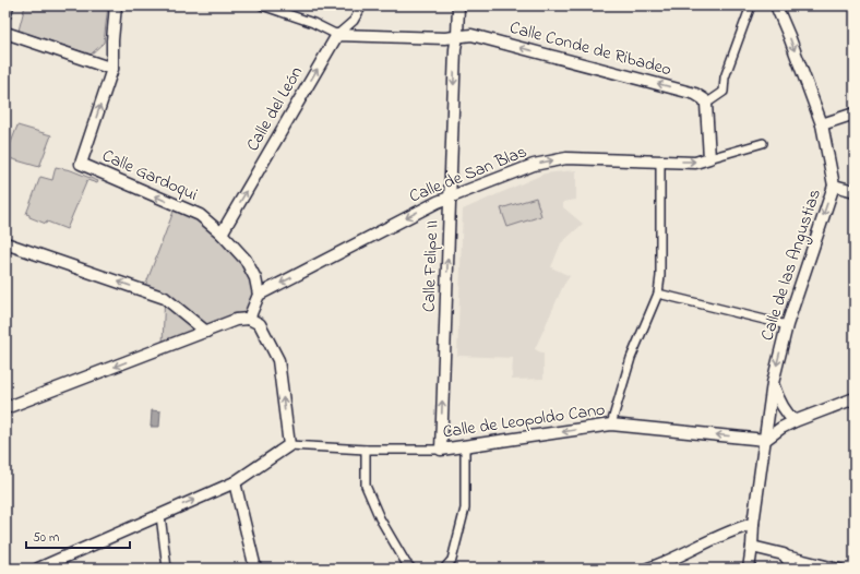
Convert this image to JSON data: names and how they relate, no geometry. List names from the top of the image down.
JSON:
{
  "streets": {
    "street": [
      "Calle Conde de Ribadeo",
      "Calle del León",
      "Calle de San Blas",
      "Calle Gardoqui",
      "Calle de las Angustias",
      "Calle Felipe II",
      "Calle de Leopoldo Cano"
    ]
  },
  "crossings": [
    ["Calle Conde de Ribadeo", "Calle del León"],
    ["Calle Conde de Ribadeo", "Calle Felipe II"],
    ["Calle del León", "Calle Gardoqui"],
    ["Calle de San Blas", "Calle Felipe II"],
    ["Calle de las Angustias", "Calle de Leopoldo Cano"],
    ["Calle Felipe II", "Calle de Leopoldo Cano"]
  ],
  "one_way": [
    "Calle Conde de Ribadeo",
    "Calle del León",
    "Calle de las Angustias",
    "Calle de Leopoldo Cano"
  ],
  "scale_bar": "50 m"
}
